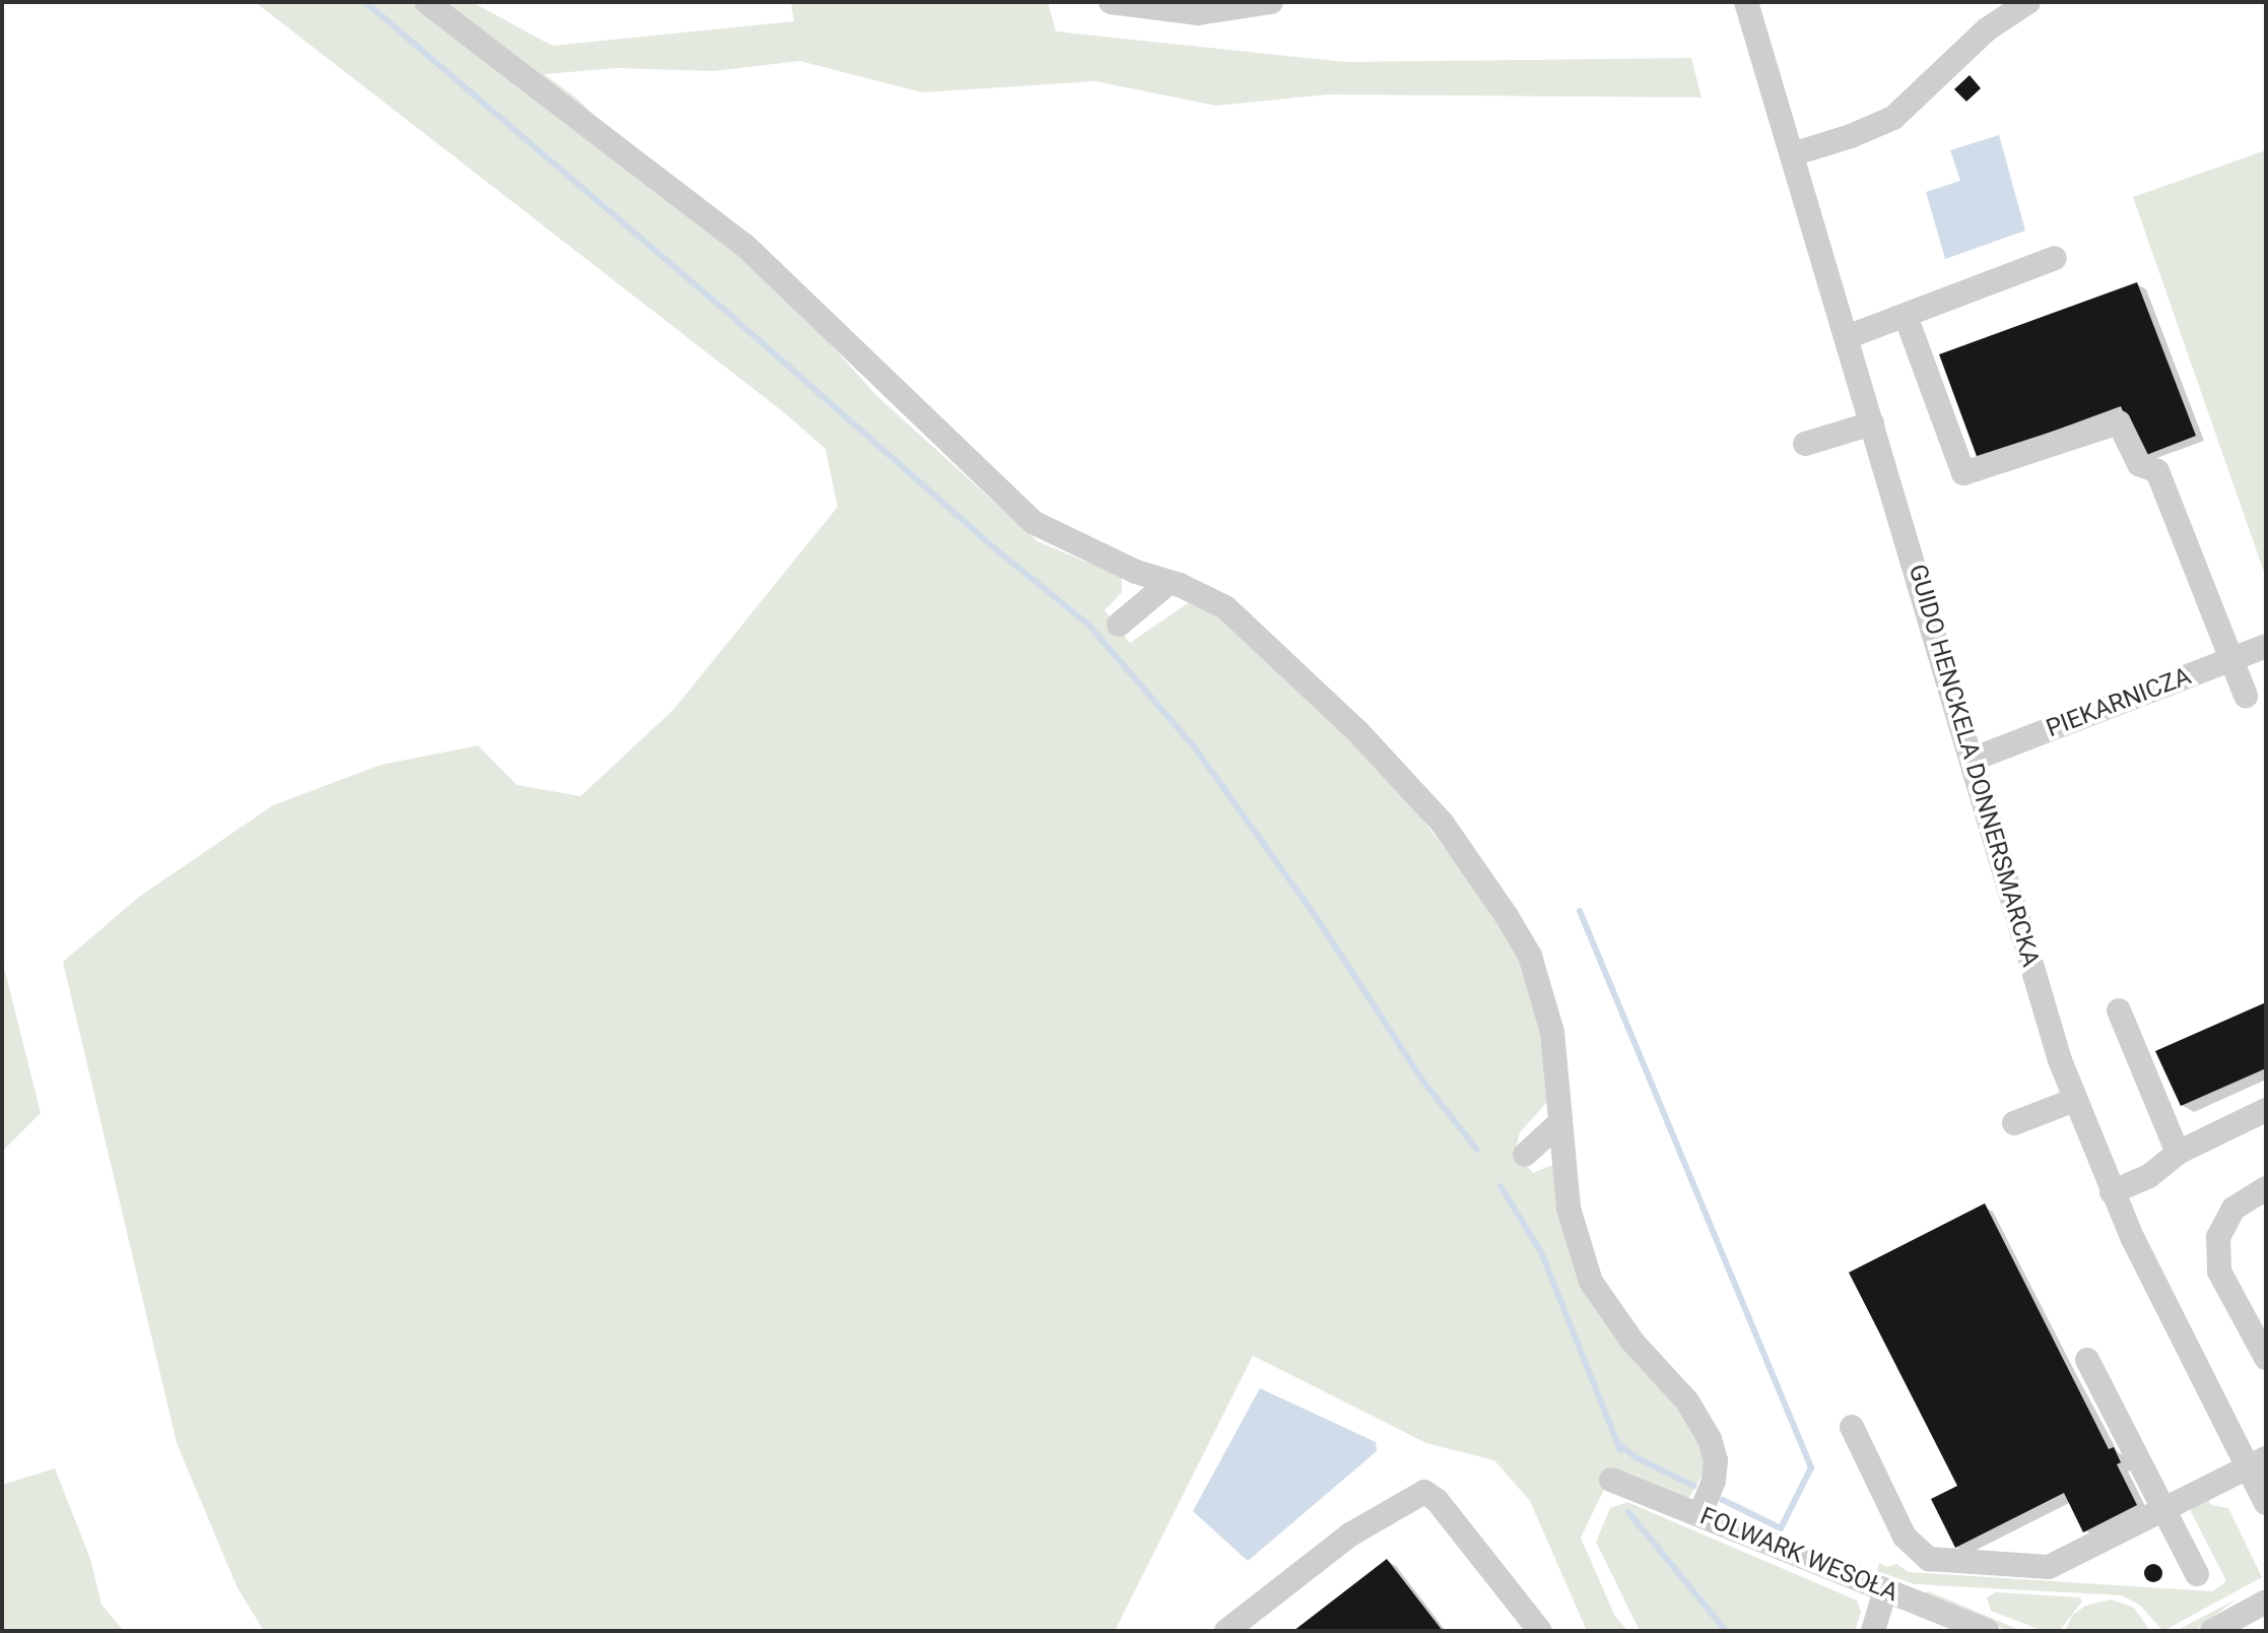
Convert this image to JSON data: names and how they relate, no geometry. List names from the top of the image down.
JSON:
{
  "streets": {
    "street": ["PIEKARNICZA", "GUIDO HENCKELA DONNERSMARCKA", "FOLWARK WESOŁA"]
  },
  "crossings": [
    ["PIEKARNICZA", "GUIDO HENCKELA DONNERSMARCKA"]
  ]
}
